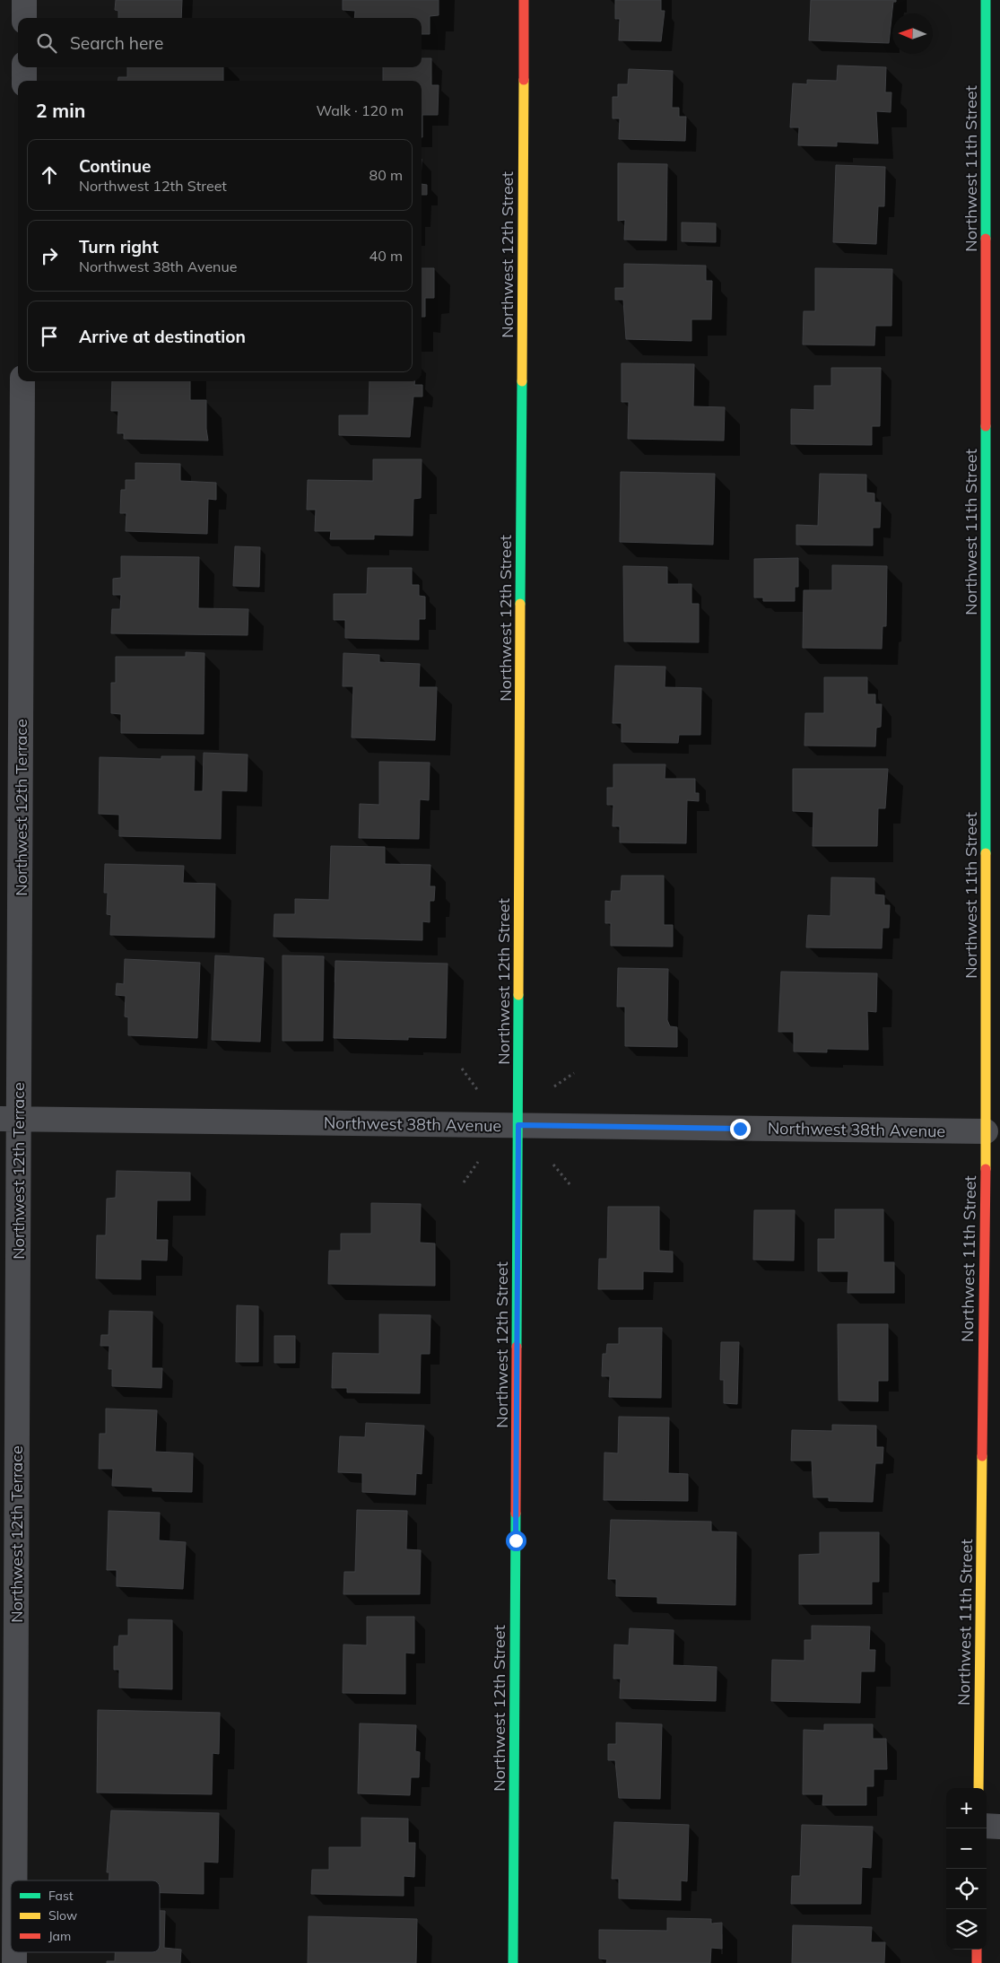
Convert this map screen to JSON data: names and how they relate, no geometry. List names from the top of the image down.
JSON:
{
  "streets": {
    "street": [
      "Northwest 11th Street",
      "Northwest 12th Street",
      "Northwest 12th Terrace",
      "Northwest 38th Avenue"
    ]
  },
  "crossings": [
    ["Northwest 11th Street", "Northwest 38th Avenue"],
    ["Northwest 12th Street", "Northwest 38th Avenue"],
    ["Northwest 12th Terrace", "Northwest 38th Avenue"]
  ],
  "legend": ["Fast", "Slow", "Jam"],
  "north": "left",
  "page": {
    "search": "Search here",
    "heading": ["2 min", "Walk · 120 m"],
    "list": [
      ["Continue", "Northwest 12th Street", "80 m"],
      ["Turn right", "Northwest 38th Avenue", "40 m"],
      "Arrive at destination"
    ],
    "map_buttons": ["+", "−"]
  }
}
